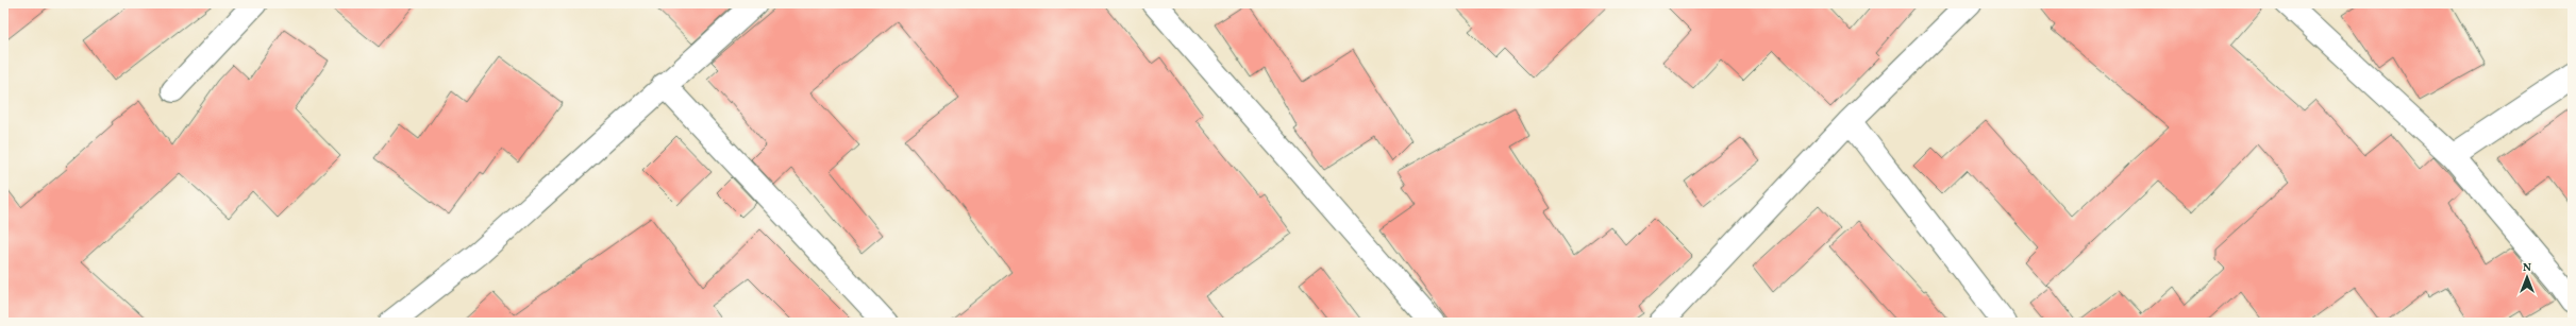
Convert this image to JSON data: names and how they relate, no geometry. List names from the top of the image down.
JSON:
{
  "north": "top"
}
